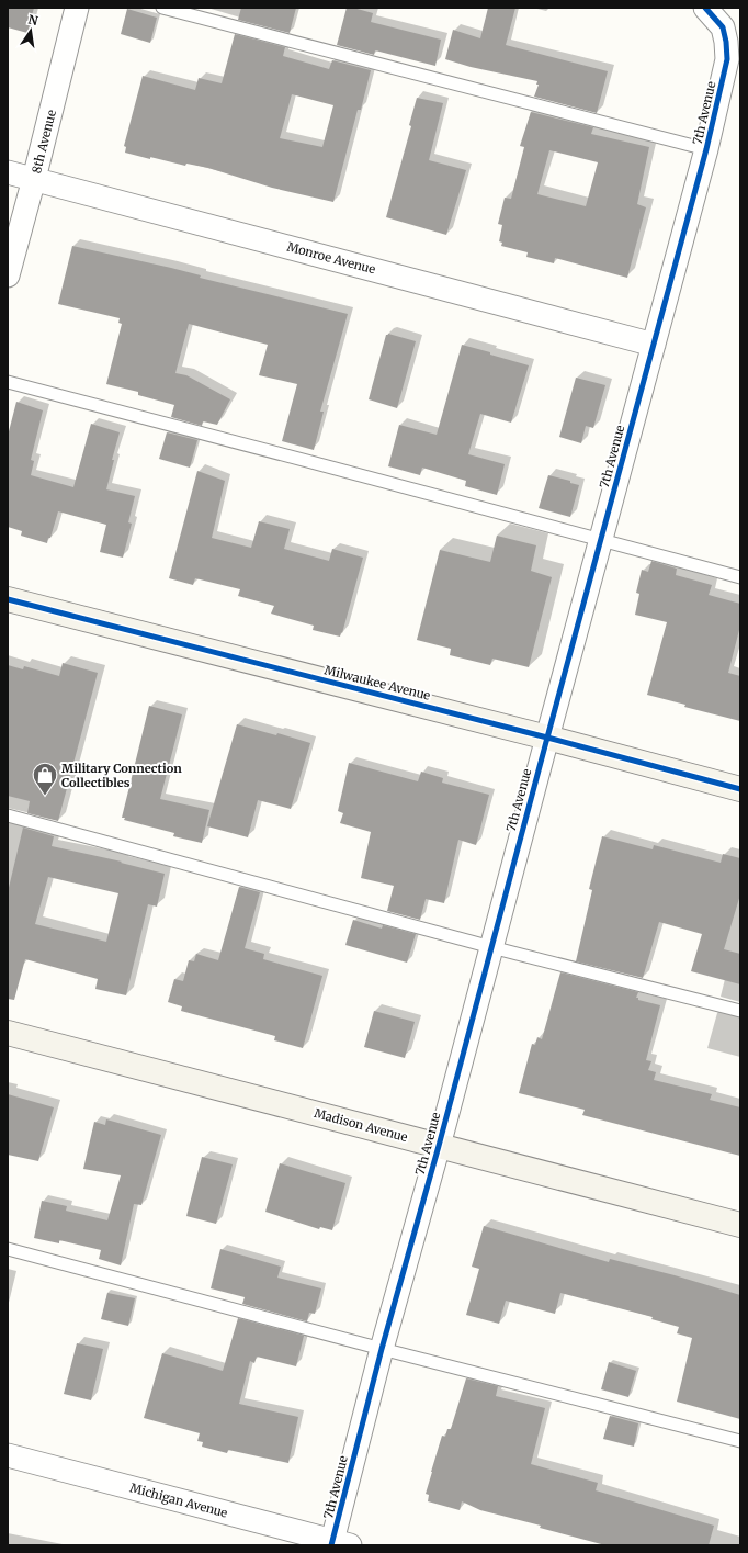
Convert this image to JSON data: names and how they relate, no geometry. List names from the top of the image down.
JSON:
{
  "streets": {
    "street": [
      "7th Avenue",
      "8th Avenue",
      "Monroe Avenue",
      "Milwaukee Avenue",
      "Madison Avenue",
      "Michigan Avenue"
    ]
  },
  "crossings": [
    ["7th Avenue", "Monroe Avenue"],
    ["7th Avenue", "Milwaukee Avenue"],
    ["7th Avenue", "Madison Avenue"],
    ["7th Avenue", "Michigan Avenue"],
    ["8th Avenue", "Monroe Avenue"]
  ],
  "places": {
    "shop": ["Military Connection Collectibles"]
  },
  "north": "top"
}
